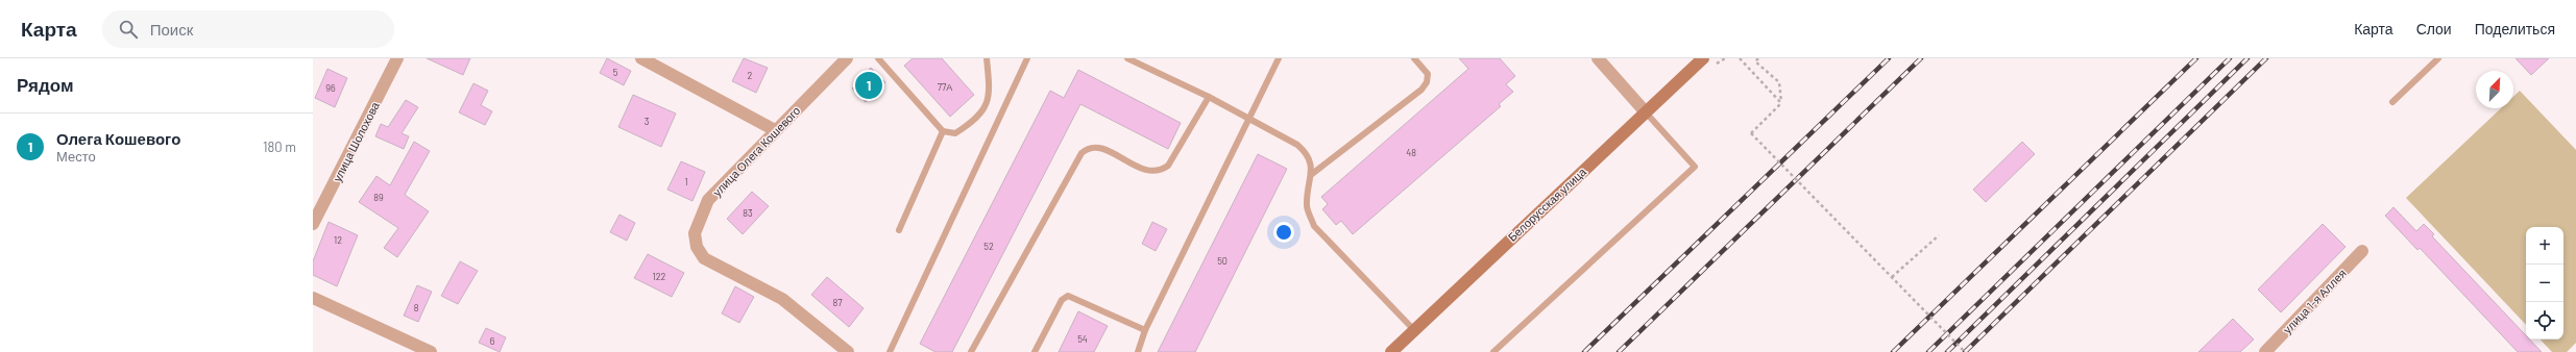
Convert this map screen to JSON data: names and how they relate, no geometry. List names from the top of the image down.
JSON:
{
  "streets": {
    "main road": ["Белорусская улица"],
    "street": ["улица Шолохова", "улица Олега Кошевого", "улица 1-я Аллея"]
  },
  "house_numbers": [
    "5",
    "2",
    "77А",
    "96",
    "3",
    "48",
    "1",
    "89",
    "83",
    "12",
    "52",
    "50",
    "122",
    "87",
    "8",
    "54",
    "6"
  ],
  "north": "top right",
  "page": {
    "header": "Карта",
    "search": "Поиск",
    "nav": ["Карта", "Слои", "Поделиться"],
    "heading": "Рядом",
    "pins": "1",
    "list": [
      {
        "mark": "1",
        "name": "Олега Кошевого",
        "note": "Место",
        "value": "180 m"
      }
    ],
    "map_buttons": ["+", "−"]
  }
}
